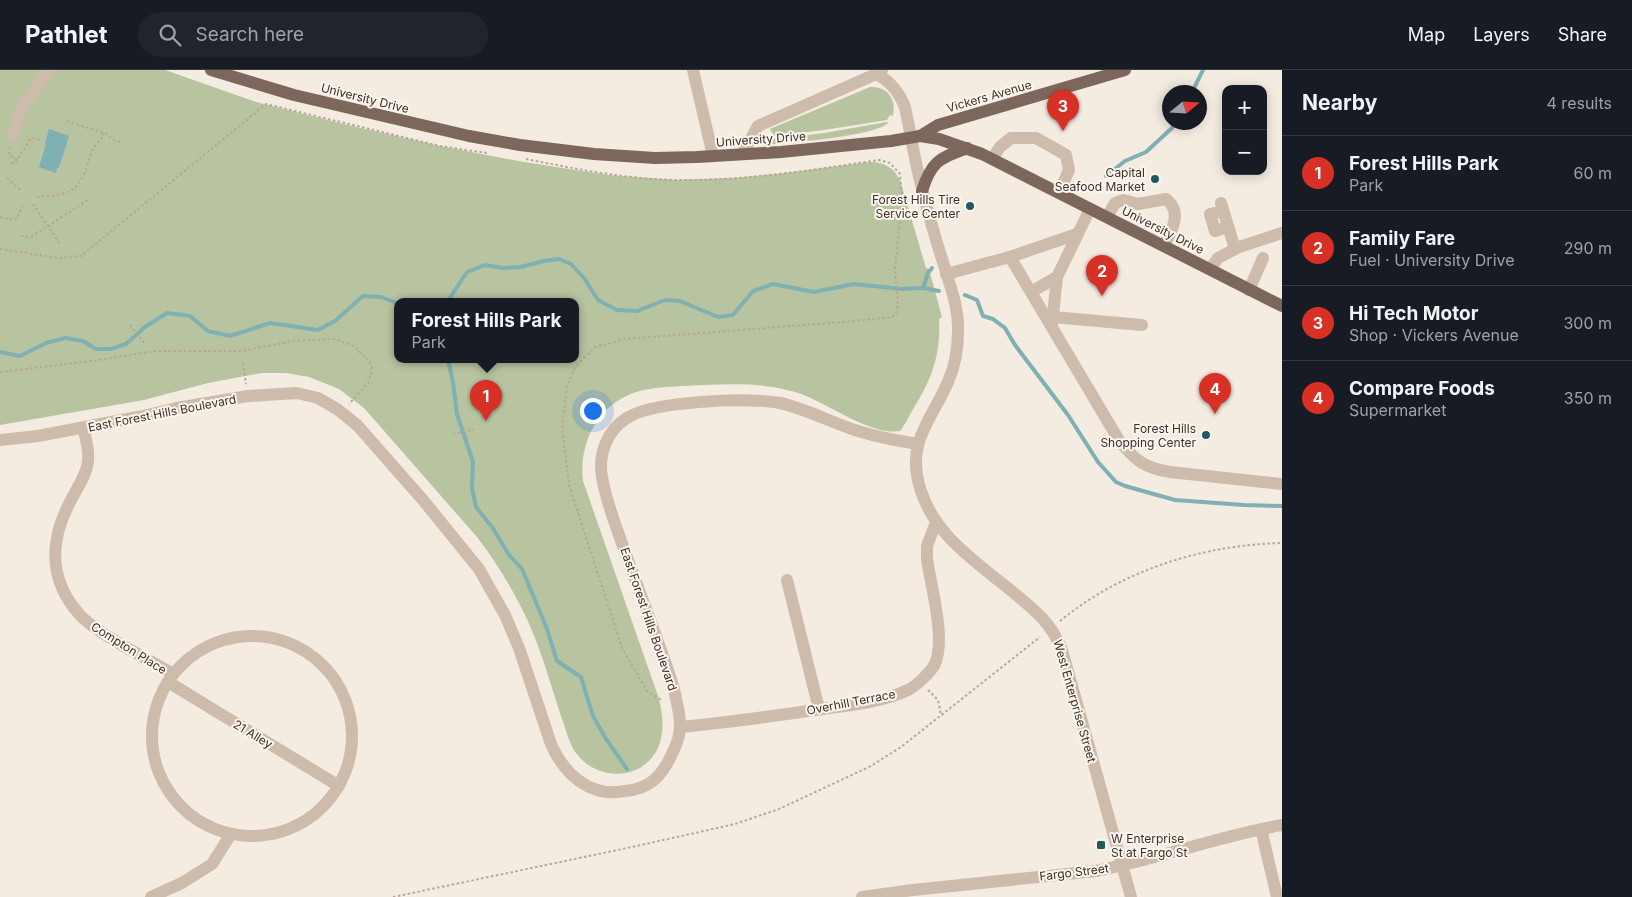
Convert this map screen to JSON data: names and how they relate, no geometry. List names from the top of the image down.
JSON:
{
  "streets": {
    "main road": ["Vickers Avenue", "University Drive"],
    "street": [
      "East Forest Hills Boulevard",
      "Compton Place",
      "West Enterprise Street",
      "Overhill Terrace",
      "21 Alley",
      "Fargo Street"
    ]
  },
  "crossings": [
    ["Vickers Avenue", "University Drive"],
    ["East Forest Hills Boulevard", "Compton Place"],
    ["East Forest Hills Boulevard", "Overhill Terrace"],
    ["Compton Place", "21 Alley"],
    ["West Enterprise Street", "Overhill Terrace"],
    ["West Enterprise Street", "Fargo Street"]
  ],
  "places": {
    "other": ["Capital Seafood Market", "Forest Hills Tire Service Center", "Forest Hills Shopping Center"],
    "transit": ["W Enterprise St at Fargo St"]
  },
  "north": "right",
  "page": {
    "header": "Pathlet",
    "search": "Search here",
    "nav": ["Map", "Layers", "Share"],
    "heading": ["Nearby", "4 results"],
    "map_buttons": ["+", "−"],
    "pins": [
      "3",
      "2",
      "4",
      "1"
    ],
    "list": [
      {
        "mark": "1",
        "name": "Forest Hills Park",
        "note": "Park",
        "value": "60 m"
      },
      {
        "mark": "2",
        "name": "Family Fare",
        "note": "Fuel · University Drive",
        "value": "290 m"
      },
      {
        "mark": "3",
        "name": "Hi Tech Motor",
        "note": "Shop · Vickers Avenue",
        "value": "300 m"
      },
      {
        "mark": "4",
        "name": "Compare Foods",
        "note": "Supermarket",
        "value": "350 m"
      }
    ],
    "popup": ["Forest Hills Park", "Park"]
  }
}
